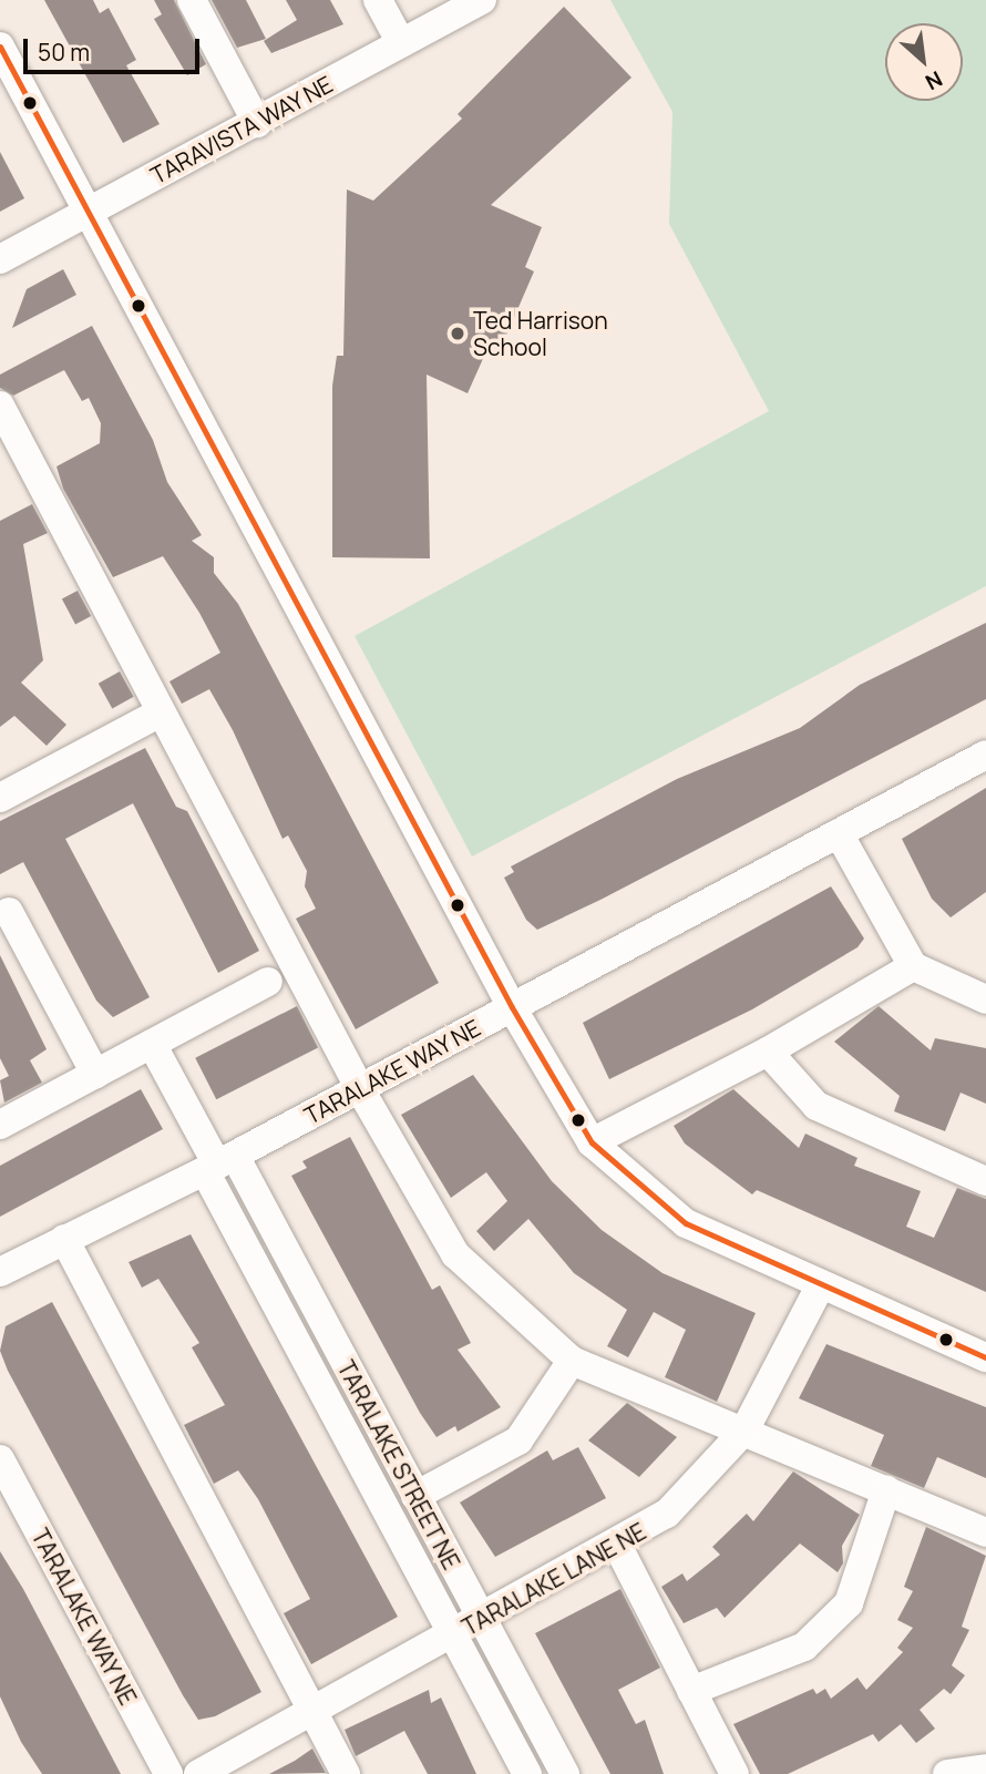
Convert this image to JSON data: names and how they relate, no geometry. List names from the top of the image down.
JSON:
{
  "streets": {
    "street": [
      "TARAVISTA WAY NE",
      "TARALAKE WAY NE",
      "TARALAKE STREET NE",
      "TARALAKE LANE NE"
    ]
  },
  "crossings": [
    ["TARALAKE WAY NE", "TARALAKE STREET NE"],
    ["TARALAKE STREET NE", "TARALAKE LANE NE"]
  ],
  "places": ["Ted Harrison School"],
  "scale_bar": "50 m",
  "north": "bottom right"
}
